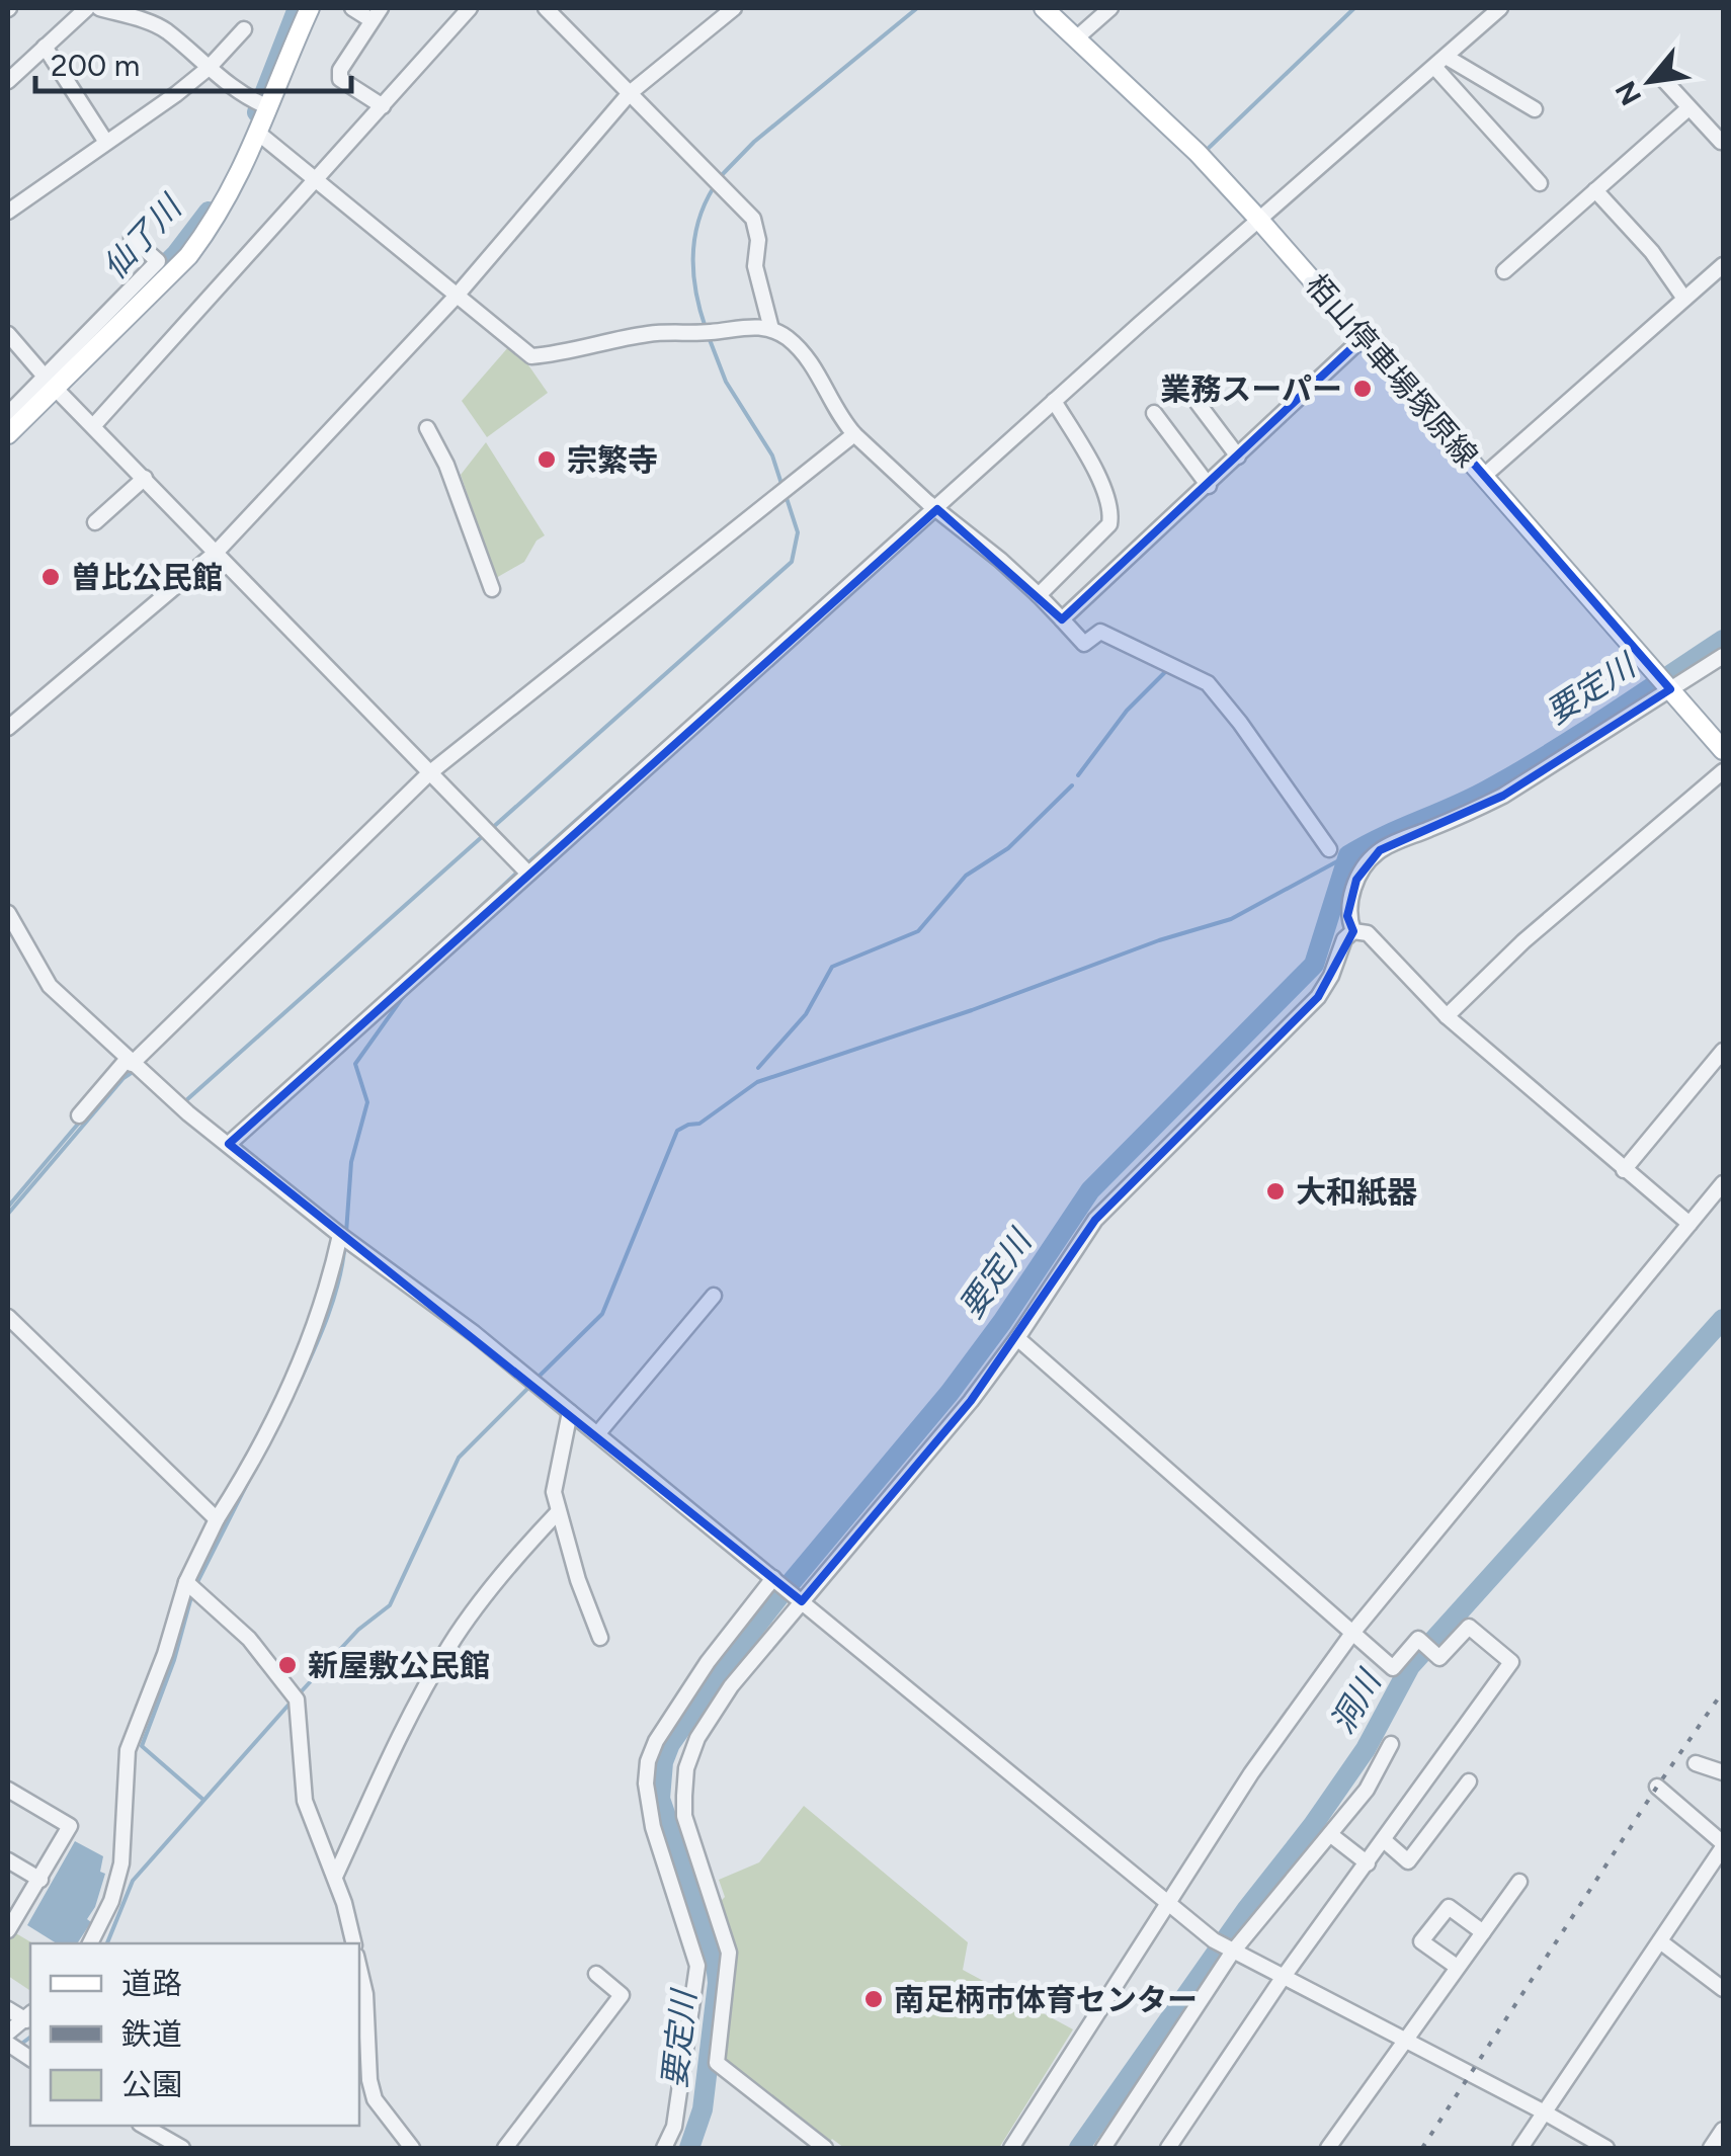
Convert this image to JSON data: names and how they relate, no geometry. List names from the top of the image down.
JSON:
{
  "streets": {
    "main road": ["栢山停車場塚原線"]
  },
  "water": ["仙了川", "要定川", "洞川"],
  "places": [
    "業務スーパー",
    "宗繁寺",
    "曽比公民館",
    "大和紙器",
    "新屋敷公民館",
    "南足柄市体育センター"
  ],
  "legend": ["道路", "鉄道", "公園"],
  "scale_bar": "200 m",
  "north": "bottom left"
}
